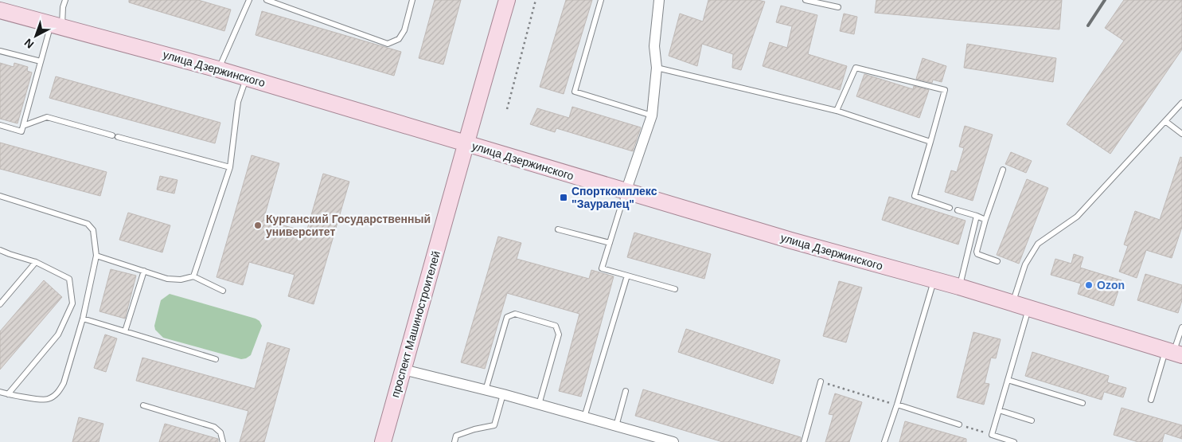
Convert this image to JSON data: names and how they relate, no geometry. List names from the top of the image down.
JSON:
{
  "streets": {
    "main road": ["улица Дзержинского", "проспект Машиностроителей"]
  },
  "crossings": [
    ["улица Дзержинского", "проспект Машиностроителей"]
  ],
  "places": {
    "transit": ["Спорткомплекс \"Зауралец\""],
    "other": ["Курганский Государственный университет", "Ozon"]
  },
  "north": "bottom left"
}
